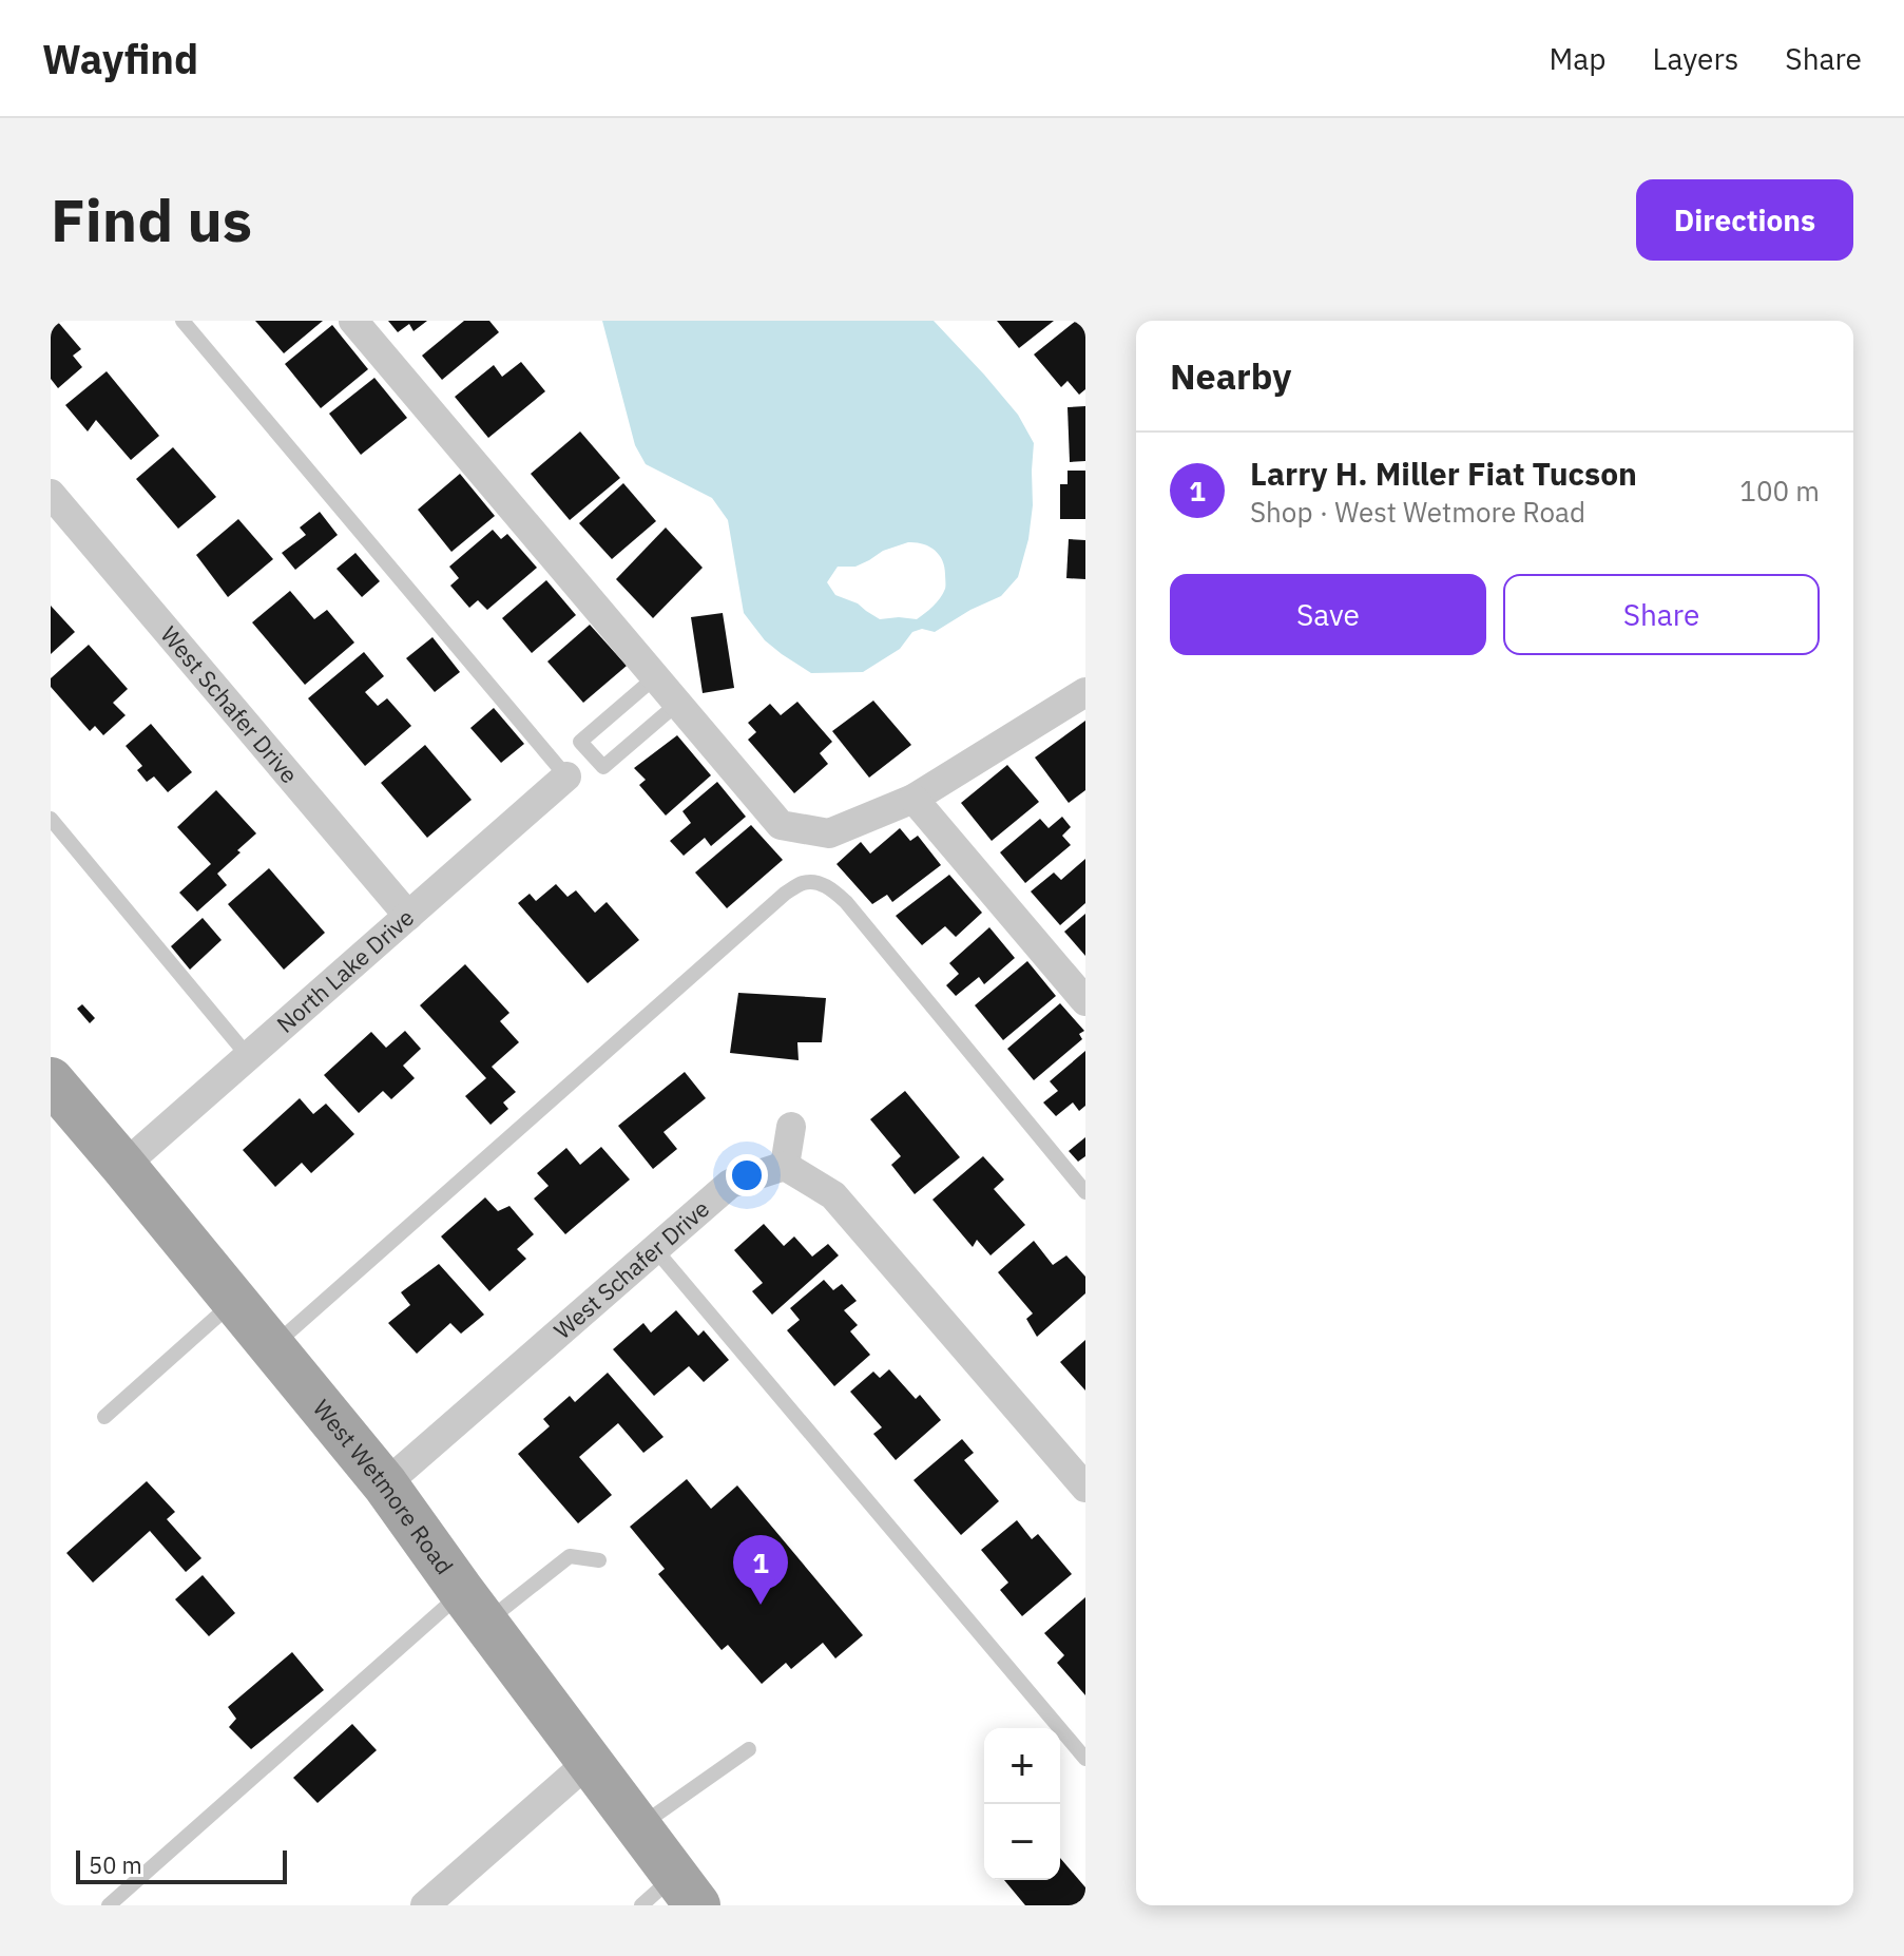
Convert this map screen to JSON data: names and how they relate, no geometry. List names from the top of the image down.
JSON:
{
  "streets": {
    "main road": ["West Wetmore Road"],
    "street": ["West Schafer Drive", "North Lake Drive"]
  },
  "crossings": [
    ["West Schafer Drive", "North Lake Drive"],
    ["West Schafer Drive", "West Wetmore Road"],
    ["North Lake Drive", "West Wetmore Road"]
  ],
  "scale_bar": "50 m",
  "page": {
    "header": "Wayfind",
    "nav": ["Map", "Layers", "Share"],
    "buttons": [
      "Directions",
      ["Save", "Share"]
    ],
    "title": "Find us",
    "heading": "Nearby",
    "list": [
      {
        "mark": "1",
        "name": "Larry H. Miller Fiat Tucson",
        "note": "Shop · West Wetmore Road",
        "value": "100 m"
      }
    ],
    "pins": "1",
    "map_buttons": ["+", "−"],
    "scale": "50 m"
  }
}
